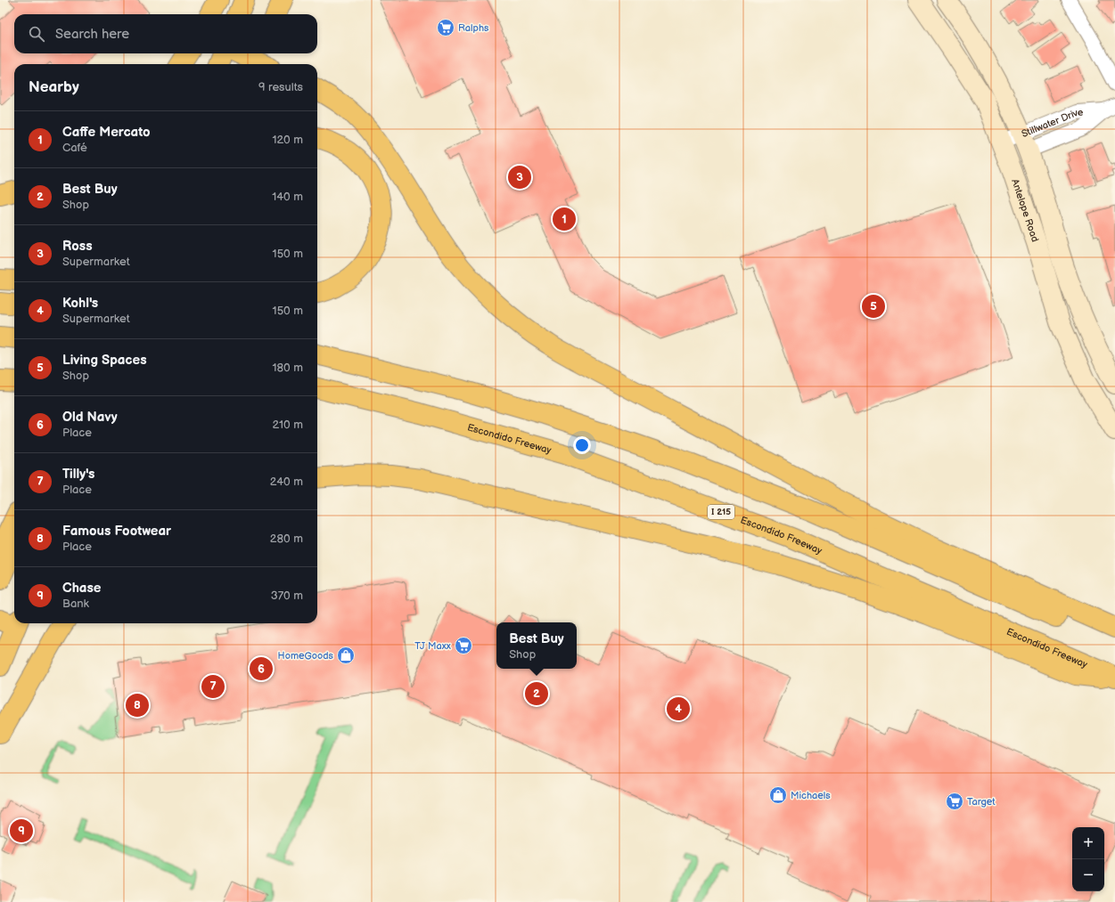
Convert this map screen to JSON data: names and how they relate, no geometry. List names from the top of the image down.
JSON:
{
  "streets": {
    "main road": ["Antelope Road", "Escondido Freeway", "I 215"],
    "street": ["Stillwater Drive"]
  },
  "crossings": [
    ["Stillwater Drive", "Antelope Road"]
  ],
  "places": {
    "supermarket": ["Ralphs", "TJ Maxx", "Target"],
    "shop": ["HomeGoods", "Michaels"]
  },
  "page": {
    "search": "Search here",
    "heading": ["Nearby", "9 results"],
    "list": [
      {
        "mark": "1",
        "name": "Caffe Mercato",
        "note": "Café",
        "value": "120 m"
      },
      {
        "mark": "2",
        "name": "Best Buy",
        "note": "Shop",
        "value": "140 m"
      },
      {
        "mark": "3",
        "name": "Ross",
        "note": "Supermarket",
        "value": "150 m"
      },
      {
        "mark": "4",
        "name": "Kohl's",
        "note": "Supermarket",
        "value": "150 m"
      },
      {
        "mark": "5",
        "name": "Living Spaces",
        "note": "Shop",
        "value": "180 m"
      },
      {
        "mark": "6",
        "name": "Old Navy",
        "note": "Place",
        "value": "210 m"
      },
      {
        "mark": "7",
        "name": "Tilly's",
        "note": "Place",
        "value": "240 m"
      },
      {
        "mark": "8",
        "name": "Famous Footwear",
        "note": "Place",
        "value": "280 m"
      },
      {
        "mark": "9",
        "name": "Chase",
        "note": "Bank",
        "value": "370 m"
      }
    ],
    "pins": [
      "3",
      "1",
      "5",
      "6",
      "7",
      "2",
      "8",
      "4",
      "9"
    ],
    "popup": ["Best Buy", "Shop"],
    "map_buttons": ["+", "−"]
  }
}
